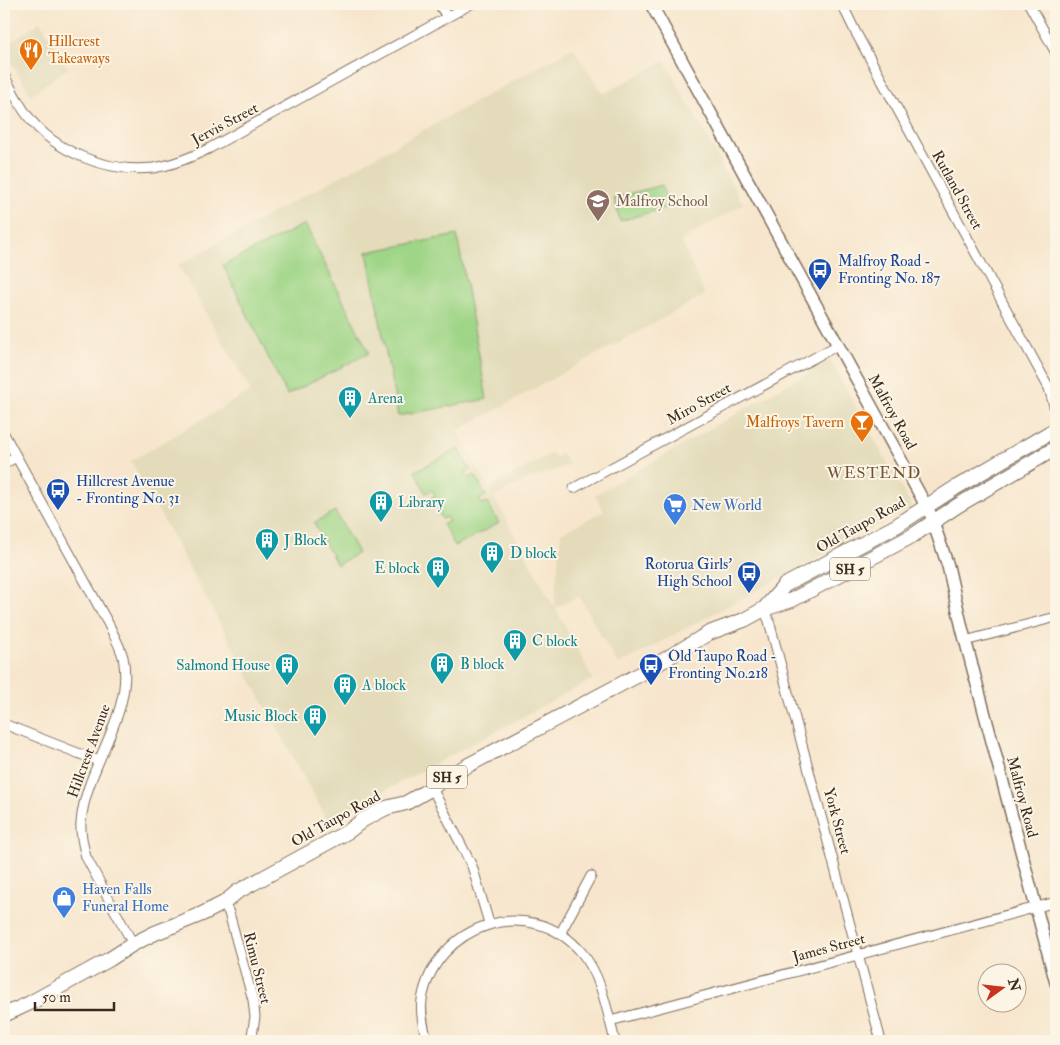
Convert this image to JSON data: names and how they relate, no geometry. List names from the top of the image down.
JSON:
{
  "streets": {
    "highway": ["Old Taupo Road", "SH 5"],
    "main road": ["Malfroy Road"],
    "street": [
      "Jervis Street",
      "Rutland Street",
      "Miro Street",
      "Hillcrest Avenue",
      "York Street",
      "James Street",
      "Rimu Street"
    ]
  },
  "crossings": [
    ["Miro Street", "Malfroy Road"],
    ["Malfroy Road", "Old Taupo Road"],
    ["Malfroy Road", "James Street"],
    ["Old Taupo Road", "Hillcrest Avenue"],
    ["Old Taupo Road", "York Street"],
    ["Old Taupo Road", "Rimu Street"],
    ["York Street", "James Street"]
  ],
  "districts": ["WESTEND"],
  "places": {
    "restaurant": ["Hillcrest Takeaways"],
    "school or university": ["Malfroy School"],
    "bus stop": [
      "Malfroy Road - Fronting No. 187",
      "Hillcrest Avenue - Fronting No. 31",
      "Rotorua Girls' High School",
      "Old Taupo Road - Fronting No.218"
    ],
    "building": [
      "Arena",
      "Library",
      "J Block",
      "D block",
      "E block",
      "C block",
      "B block",
      "Salmond House",
      "A block",
      "Music Block"
    ],
    "bar": ["Malfroys Tavern"],
    "supermarket": ["New World"],
    "shop": ["Haven Falls Funeral Home"]
  },
  "scale_bar": "50 m",
  "north": "right"
}
